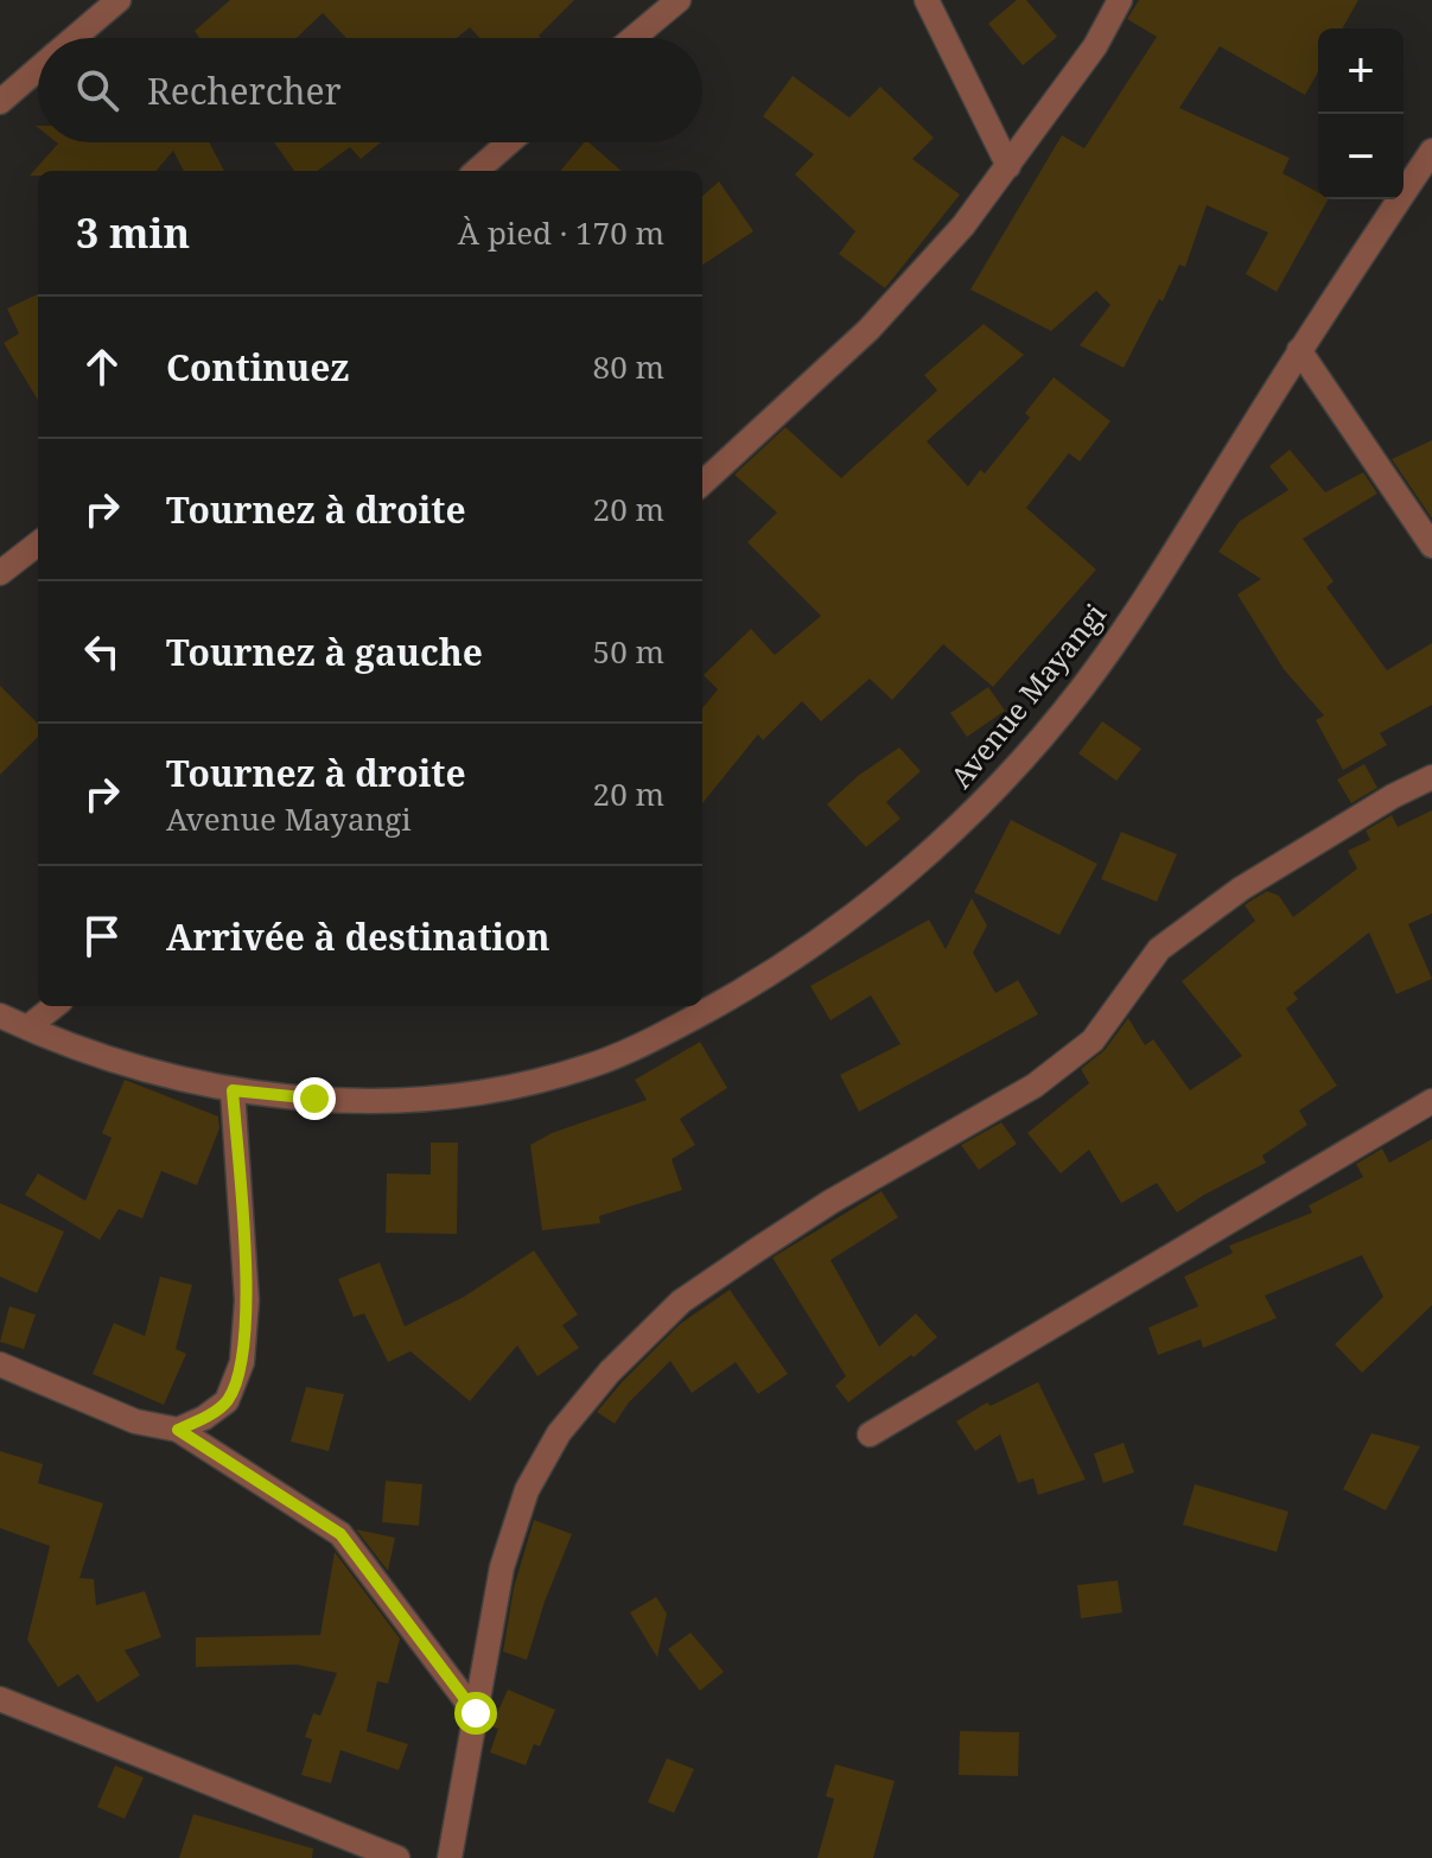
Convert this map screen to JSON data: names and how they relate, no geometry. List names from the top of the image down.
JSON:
{
  "streets": {
    "street": ["Avenue Mayangi"]
  },
  "page": {
    "map_buttons": ["+", "−"],
    "search": "Rechercher",
    "heading": ["3 min", "À pied · 170 m"],
    "list": [
      ["Continuez", "80 m"],
      ["Tournez à droite", "20 m"],
      ["Tournez à gauche", "50 m"],
      ["Tournez à droite", "Avenue Mayangi", "20 m"],
      "Arrivée à destination"
    ]
  }
}
